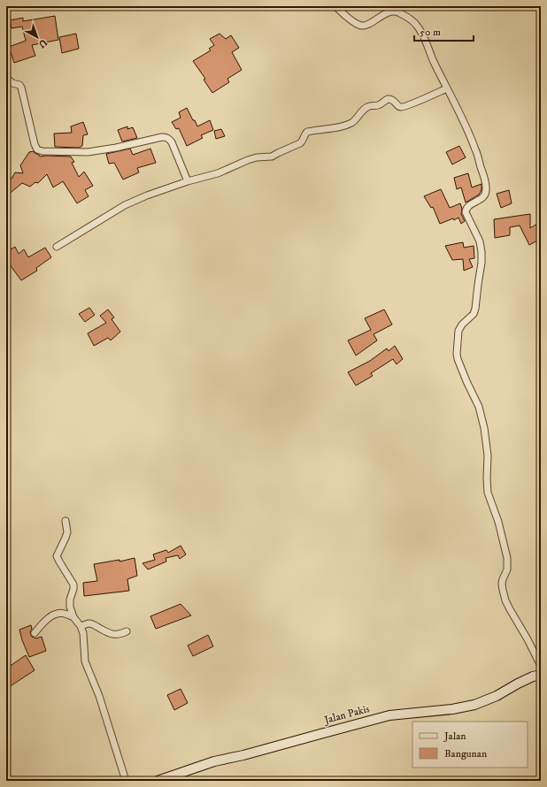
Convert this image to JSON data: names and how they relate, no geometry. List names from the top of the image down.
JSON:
{
  "streets": {
    "street": ["Jalan Pakis"]
  },
  "legend": ["Jalan", "Bangunan"],
  "scale_bar": "50 m",
  "north": "bottom right"
}
